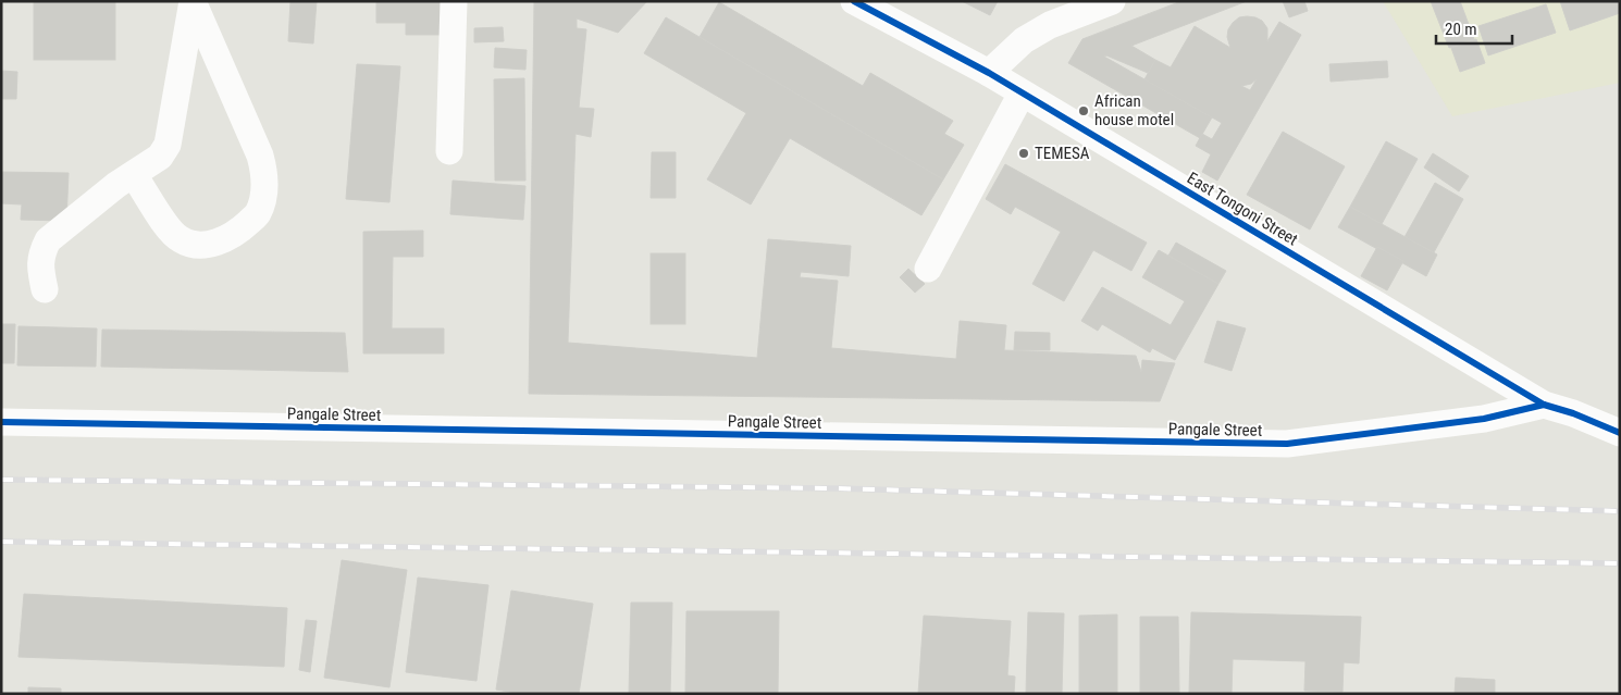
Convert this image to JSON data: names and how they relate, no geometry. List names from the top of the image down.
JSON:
{
  "streets": {
    "street": ["East Tongoni Street", "Pangale Street"]
  },
  "crossings": [
    ["East Tongoni Street", "Pangale Street"]
  ],
  "places": ["African house motel", "TEMESA"],
  "scale_bar": "20 m"
}
